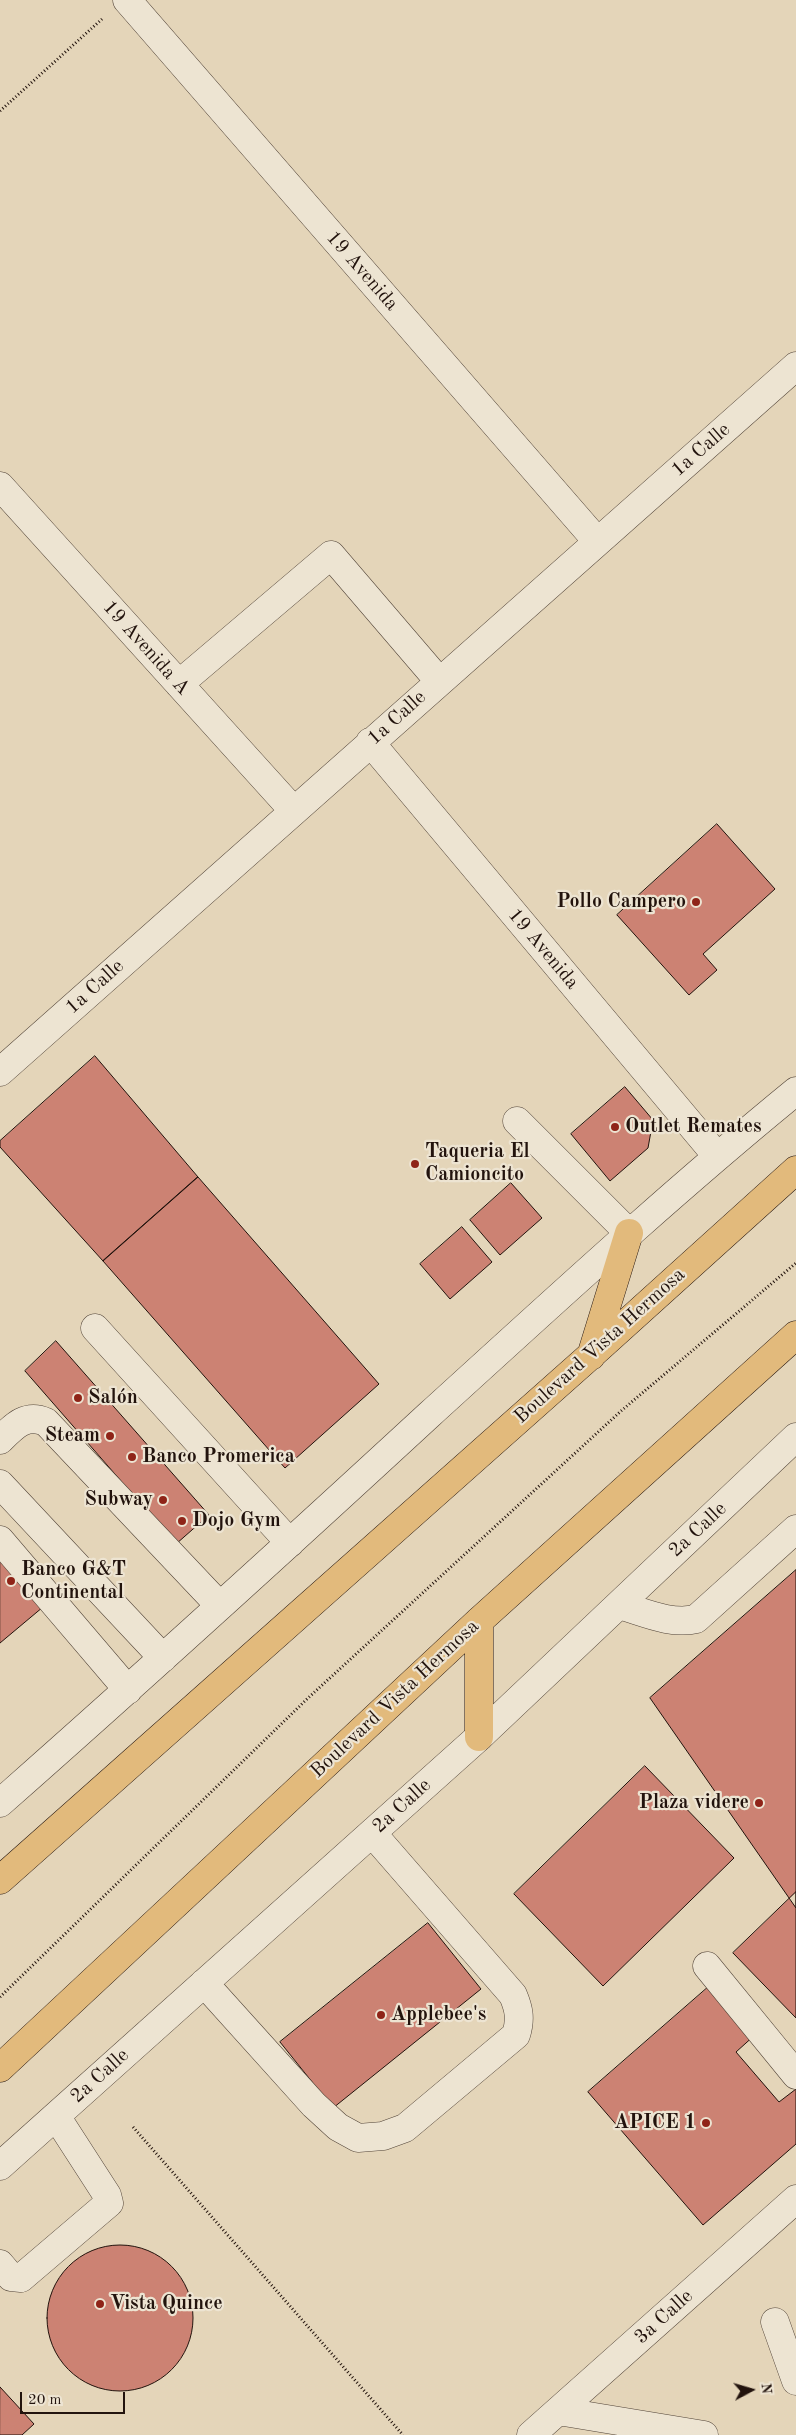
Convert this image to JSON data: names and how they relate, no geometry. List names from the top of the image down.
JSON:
{
  "streets": {
    "main road": ["Boulevard Vista Hermosa"],
    "street": [
      "19 Avenida",
      "1a Calle",
      "19 Avenida A",
      "2a Calle",
      "3a Calle"
    ]
  },
  "crossings": [
    ["19 Avenida", "1a Calle"],
    ["1a Calle", "19 Avenida A"]
  ],
  "places": [
    "Pollo Campero",
    "Outlet Remates",
    "Taqueria El Camioncito",
    "Salón",
    "Steam",
    "Banco Promerica",
    "Subway",
    "Dojo Gym",
    "Banco G&T Continental",
    "Plaza videre",
    "Applebee's",
    "APICE 1",
    "Vista Quince"
  ],
  "scale_bar": "20 m",
  "north": "right"
}
